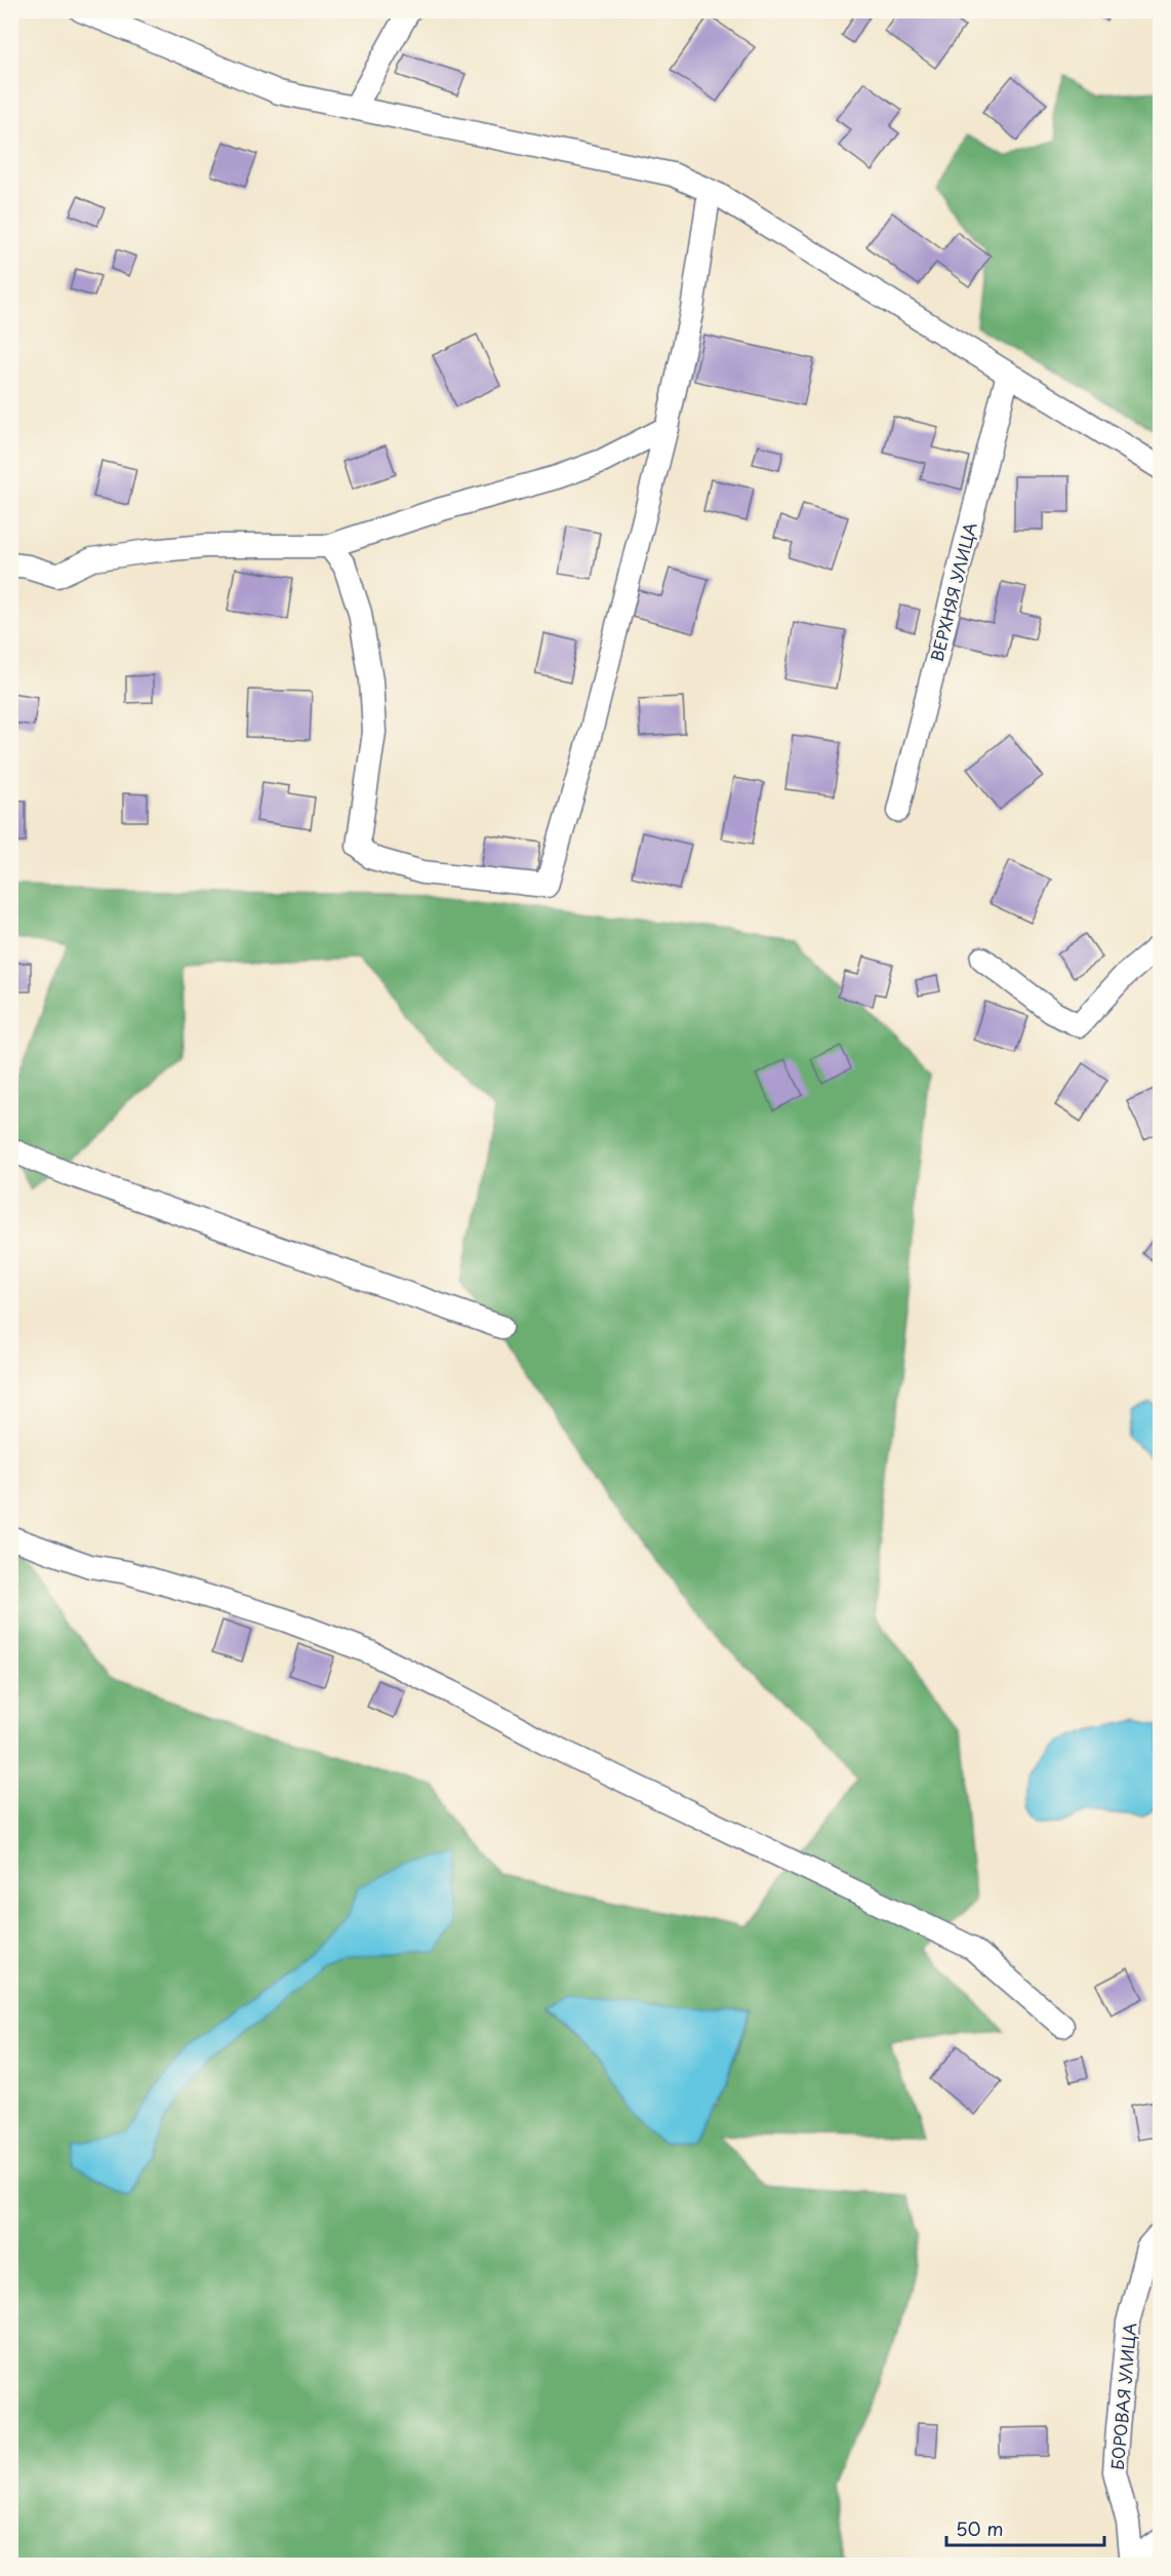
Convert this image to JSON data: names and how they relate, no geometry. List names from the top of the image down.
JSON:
{
  "streets": {
    "street": ["ВЕРХНЯЯ УЛИЦА", "БОРОВАЯ УЛИЦА"]
  },
  "scale_bar": "50 m"
}
